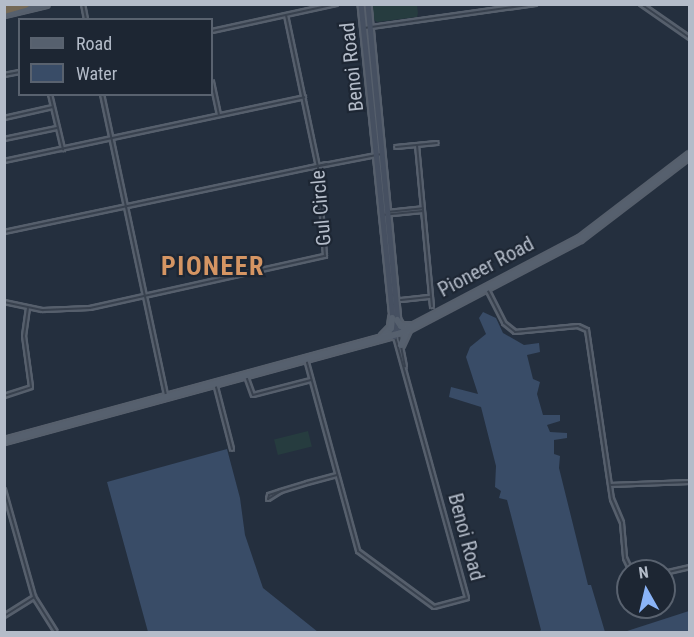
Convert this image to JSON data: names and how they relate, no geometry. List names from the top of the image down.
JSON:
{
  "streets": {
    "main road": ["Benoi Road", "Pioneer Road"],
    "street": ["Gul Circle"]
  },
  "crossings": [
    ["Benoi Road", "Pioneer Road"]
  ],
  "districts": ["PIONEER"],
  "legend": ["Road", "Water"],
  "north": "top"
}
